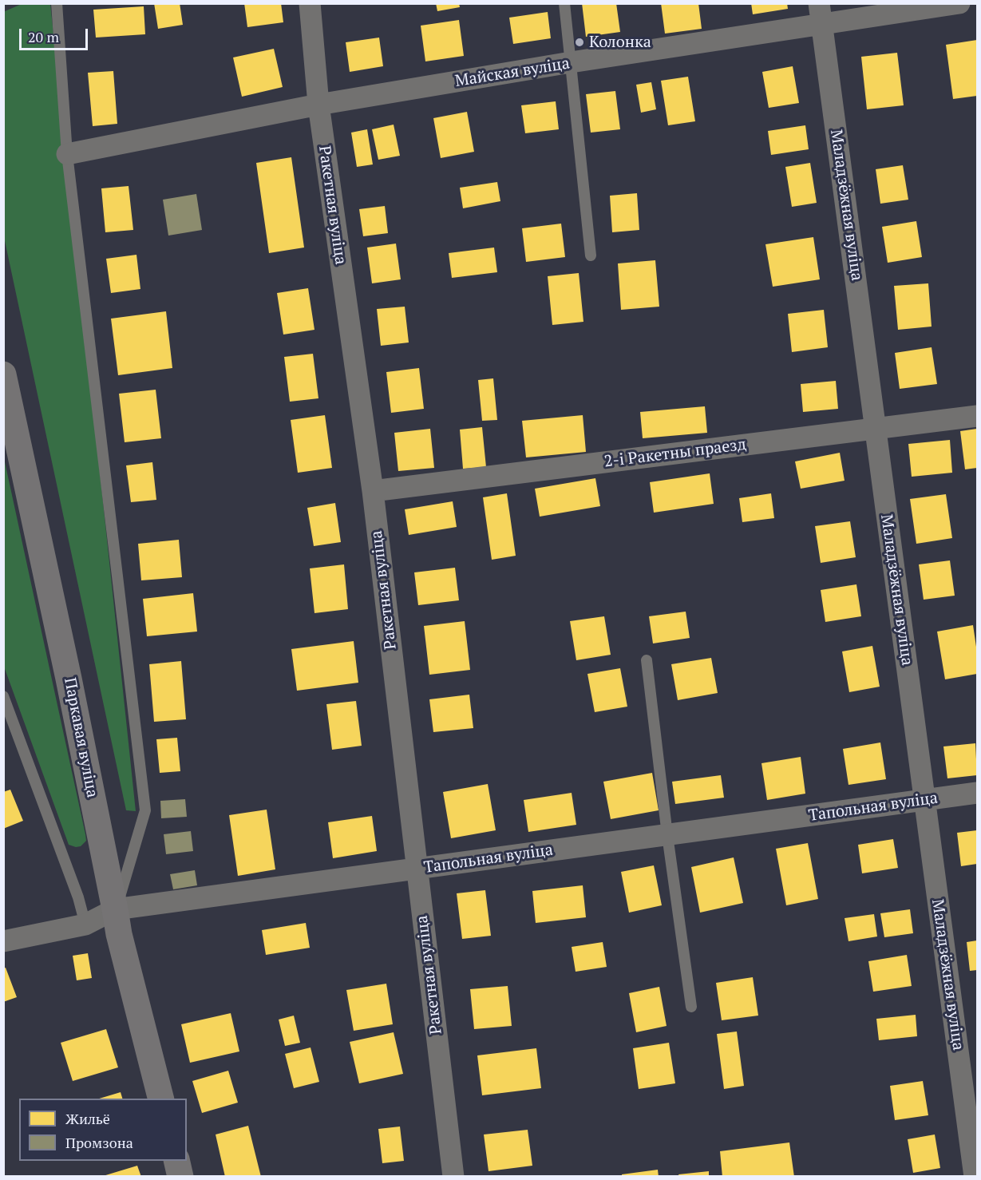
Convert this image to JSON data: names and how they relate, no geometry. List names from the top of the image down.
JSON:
{
  "streets": {
    "street": [
      "Майская вуліца",
      "Ракетная вуліца",
      "Маладзёжная вуліца",
      "2-і Ракетны праезд",
      "Паркавая вуліца",
      "Тапольная вуліца"
    ]
  },
  "crossings": [
    ["Майская вуліца", "Ракетная вуліца"],
    ["Майская вуліца", "Маладзёжная вуліца"],
    ["Ракетная вуліца", "2-і Ракетны праезд"],
    ["Ракетная вуліца", "Тапольная вуліца"],
    ["Маладзёжная вуліца", "2-і Ракетны праезд"],
    ["Маладзёжная вуліца", "Тапольная вуліца"],
    ["Паркавая вуліца", "Тапольная вуліца"]
  ],
  "places": ["Колонка"],
  "legend": ["Жильё", "Промзона"],
  "scale_bar": "20 m"
}
